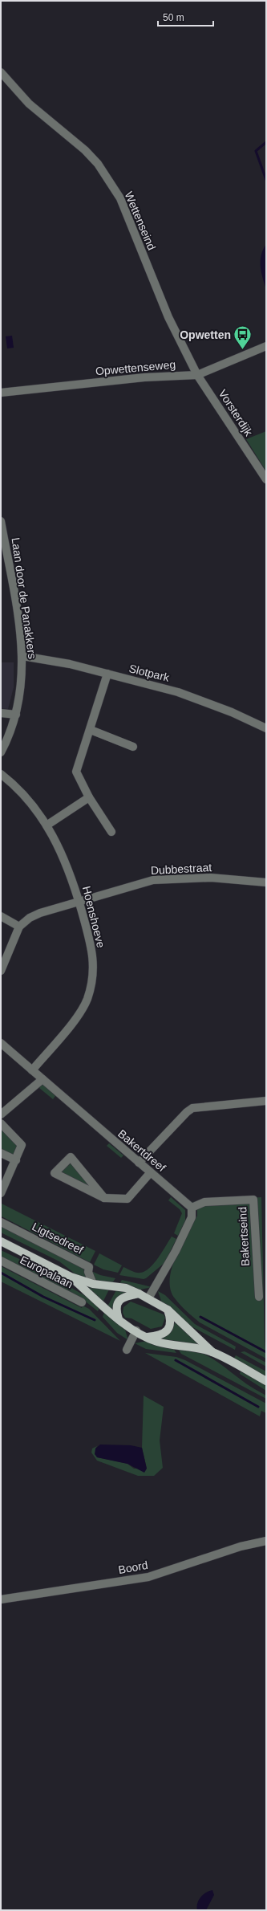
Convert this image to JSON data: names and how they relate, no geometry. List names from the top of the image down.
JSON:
{
  "streets": {
    "main road": ["Europalaan"],
    "street": [
      "Wettenseind",
      "Opwettenseweg",
      "Vorsterdijk",
      "Laan door de Panakkers",
      "Slotpark",
      "Dubbestraat",
      "Hoenshoeve",
      "Bakertdreef",
      "Bakertseind",
      "Ligtsedreef",
      "Boord"
    ]
  },
  "crossings": [
    ["Wettenseind", "Opwettenseweg"],
    ["Wettenseind", "Vorsterdijk"],
    ["Opwettenseweg", "Vorsterdijk"],
    ["Laan door de Panakkers", "Slotpark"],
    ["Dubbestraat", "Hoenshoeve"],
    ["Hoenshoeve", "Bakertdreef"],
    ["Bakertdreef", "Bakertseind"],
    ["Ligtsedreef", "Europalaan"]
  ],
  "places": {
    "bus stop": ["Opwetten"]
  },
  "scale_bar": "50 m"
}
